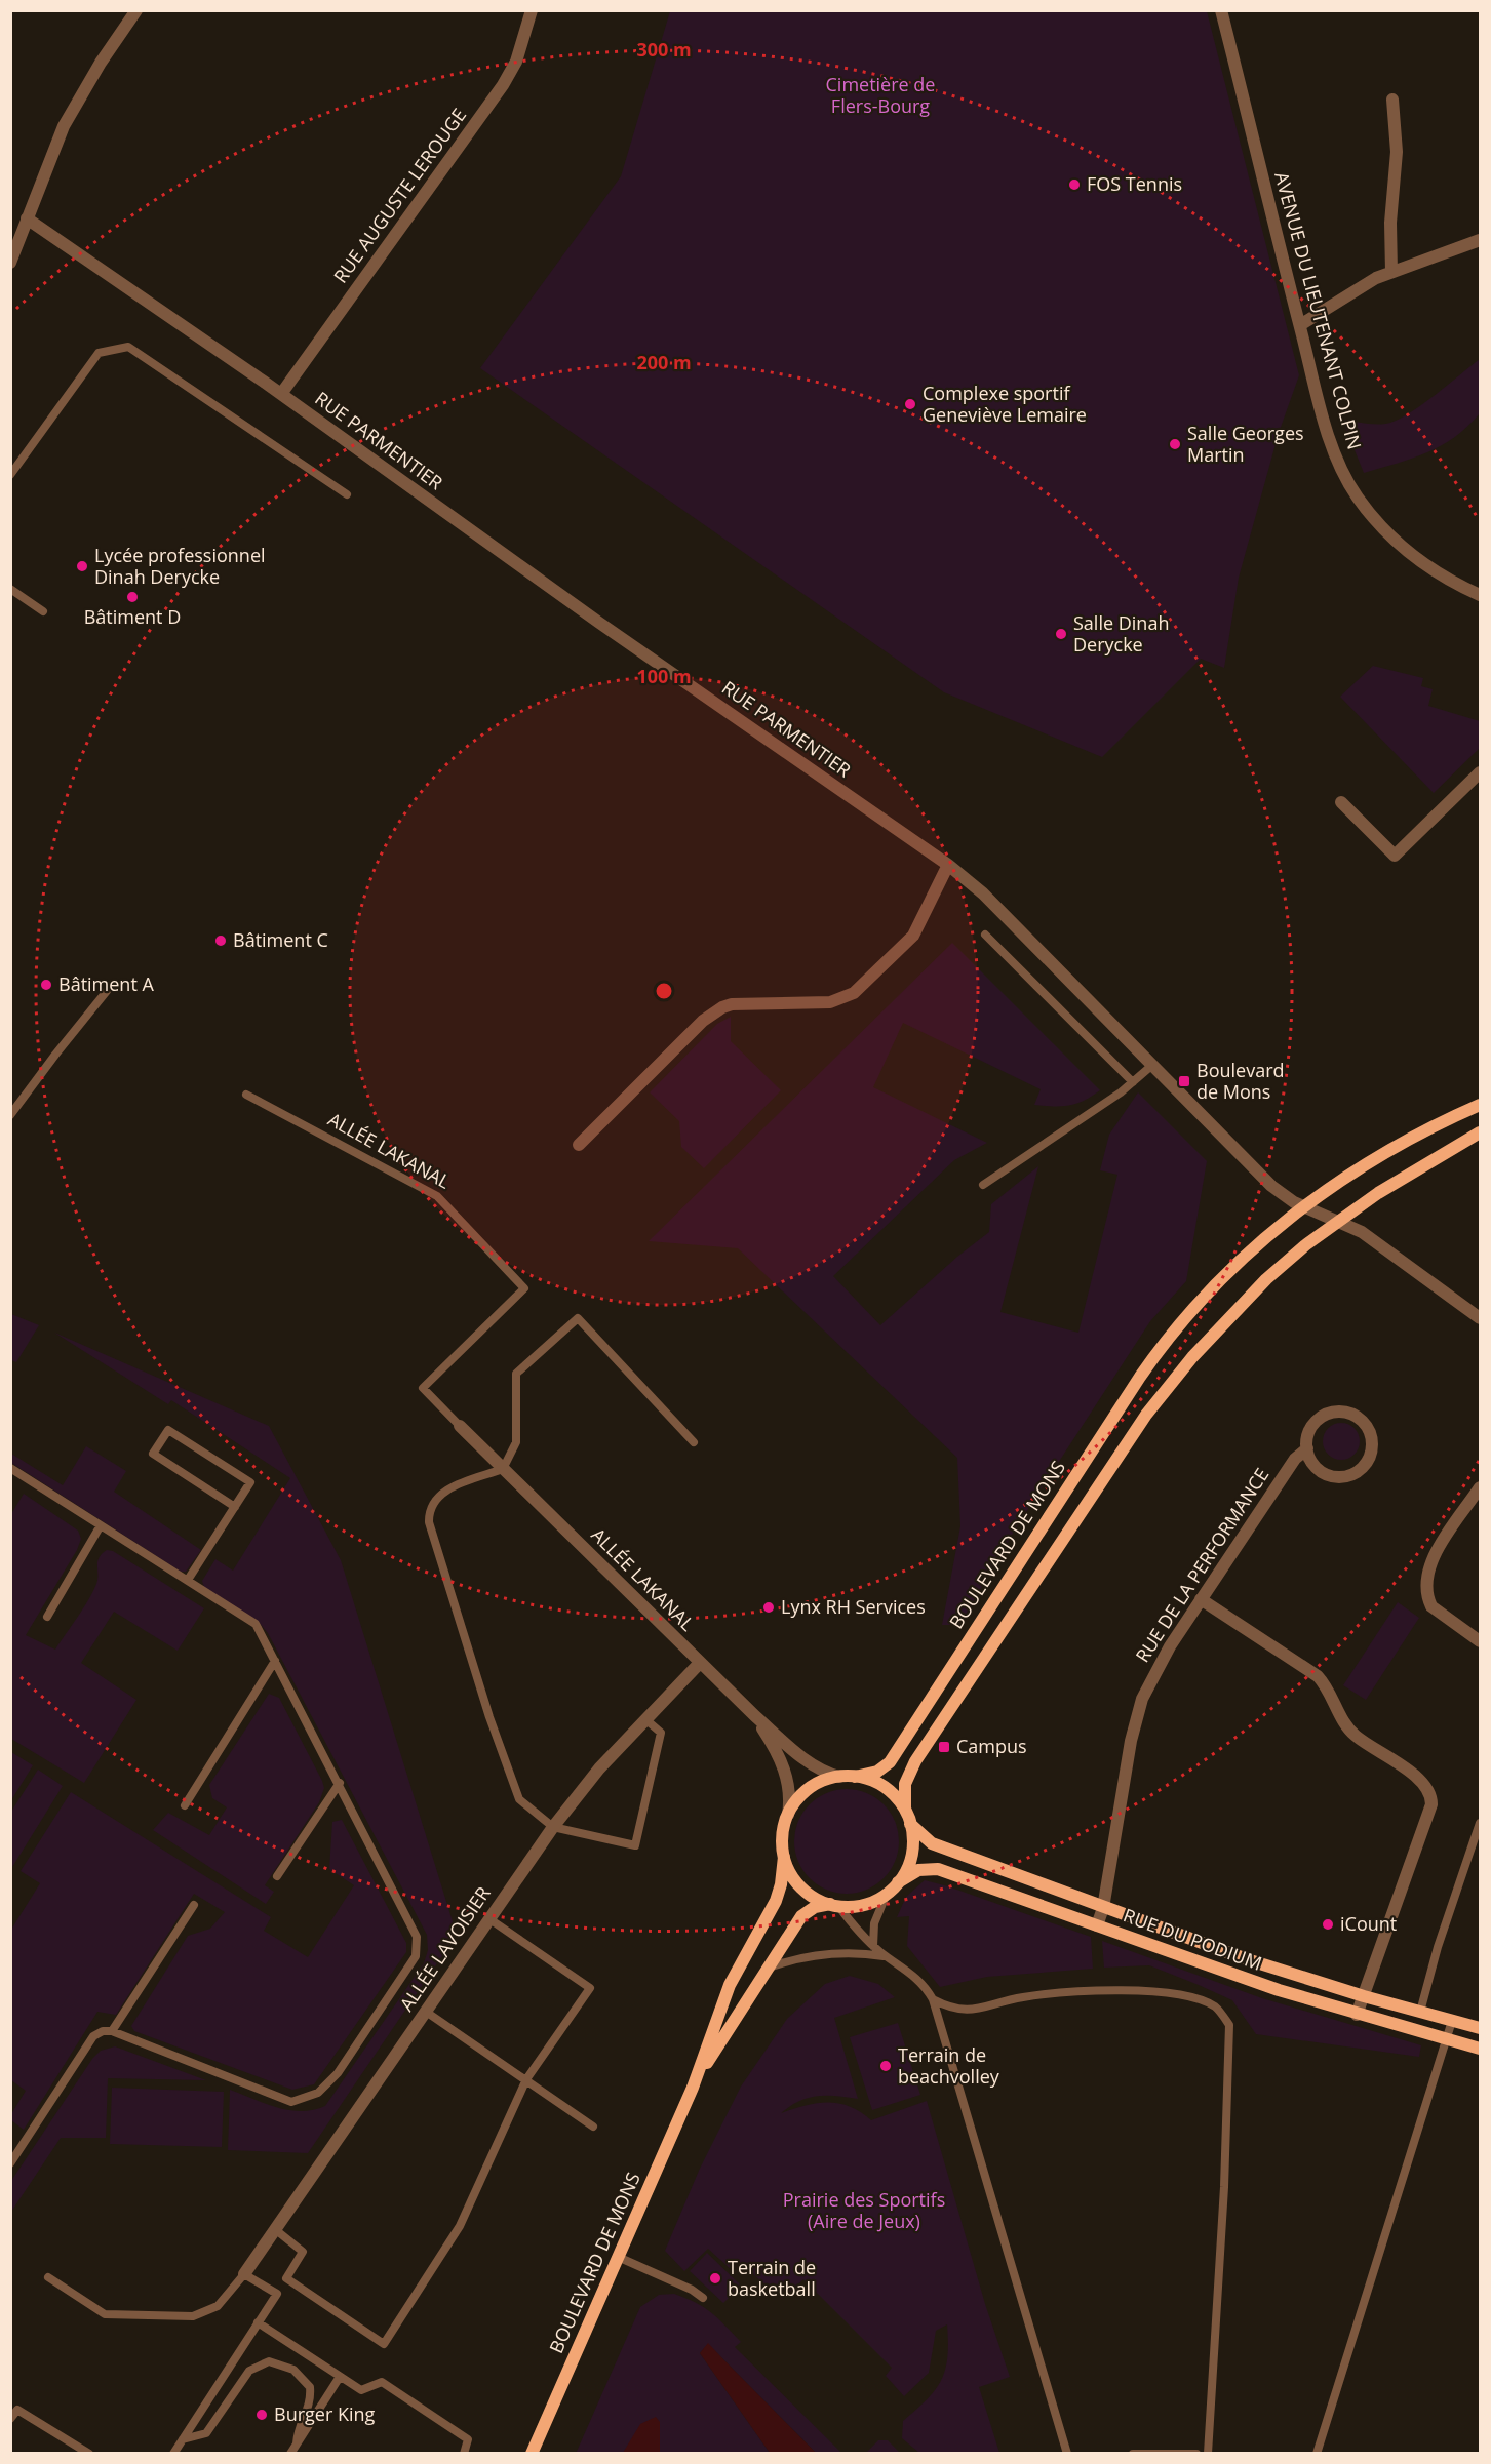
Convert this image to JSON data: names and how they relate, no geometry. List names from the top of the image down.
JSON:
{
  "streets": {
    "main road": ["BOULEVARD DE MONS", "RUE DU PODIUM"],
    "street": [
      "RUE AUGUSTE LEROUGE",
      "AVENUE DU LIEUTENANT COLPIN",
      "RUE PARMENTIER",
      "ALLÉE LAKANAL",
      "RUE DE LA PERFORMANCE",
      "ALLÉE LAVOISIER"
    ]
  },
  "crossings": [
    ["RUE AUGUSTE LEROUGE", "RUE PARMENTIER"],
    ["RUE PARMENTIER", "BOULEVARD DE MONS"],
    ["ALLÉE LAKANAL", "BOULEVARD DE MONS"],
    ["ALLÉE LAKANAL", "RUE DU PODIUM"],
    ["ALLÉE LAKANAL", "ALLÉE LAVOISIER"],
    ["BOULEVARD DE MONS", "RUE DU PODIUM"],
    ["RUE DE LA PERFORMANCE", "RUE DU PODIUM"]
  ],
  "parks": ["Cimetière de Flers-Bourg", "Prairie des Sportifs (Aire de Jeux)"],
  "places": {
    "other": [
      "FOS Tennis",
      "Complexe sportif Geneviève Lemaire",
      "Salle Georges Martin",
      "Lycée professionnel Dinah Derycke",
      "Bâtiment D",
      "Salle Dinah Derycke",
      "Bâtiment C",
      "Bâtiment A",
      "Lynx RH Services",
      "iCount",
      "Terrain de beachvolley",
      "Terrain de basketball",
      "Burger King"
    ],
    "transit": ["Boulevard de Mons", "Campus"]
  },
  "rings": ["300 m", "200 m", "100 m"]
}
